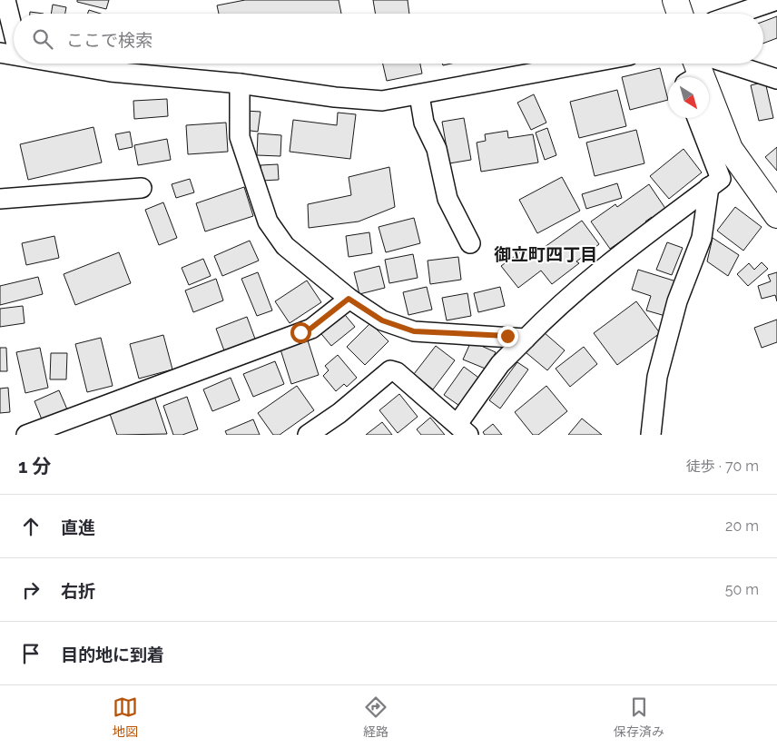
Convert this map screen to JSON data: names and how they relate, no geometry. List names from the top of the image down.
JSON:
{
  "districts": ["御立町四丁目"],
  "north": "bottom right",
  "page": {
    "search": "ここで検索",
    "heading": ["1 分", "徒歩 · 70 m"],
    "list": [
      ["直進", "20 m"],
      ["右折", "50 m"],
      "目的地に到着"
    ],
    "nav": ["地図", "経路", "保存済み"]
  }
}
